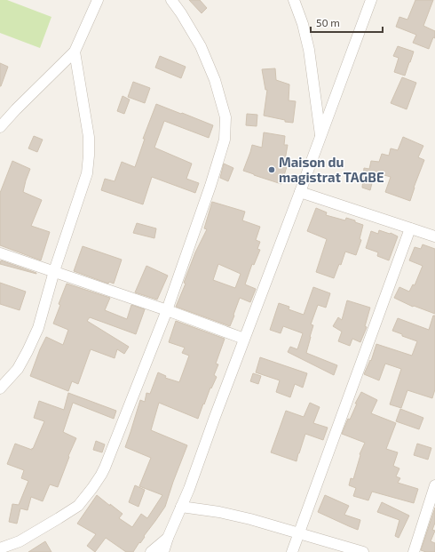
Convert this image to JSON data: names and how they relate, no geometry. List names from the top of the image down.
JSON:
{
  "places": ["Maison du magistrat TAGBE"],
  "scale_bar": "50 m"
}
